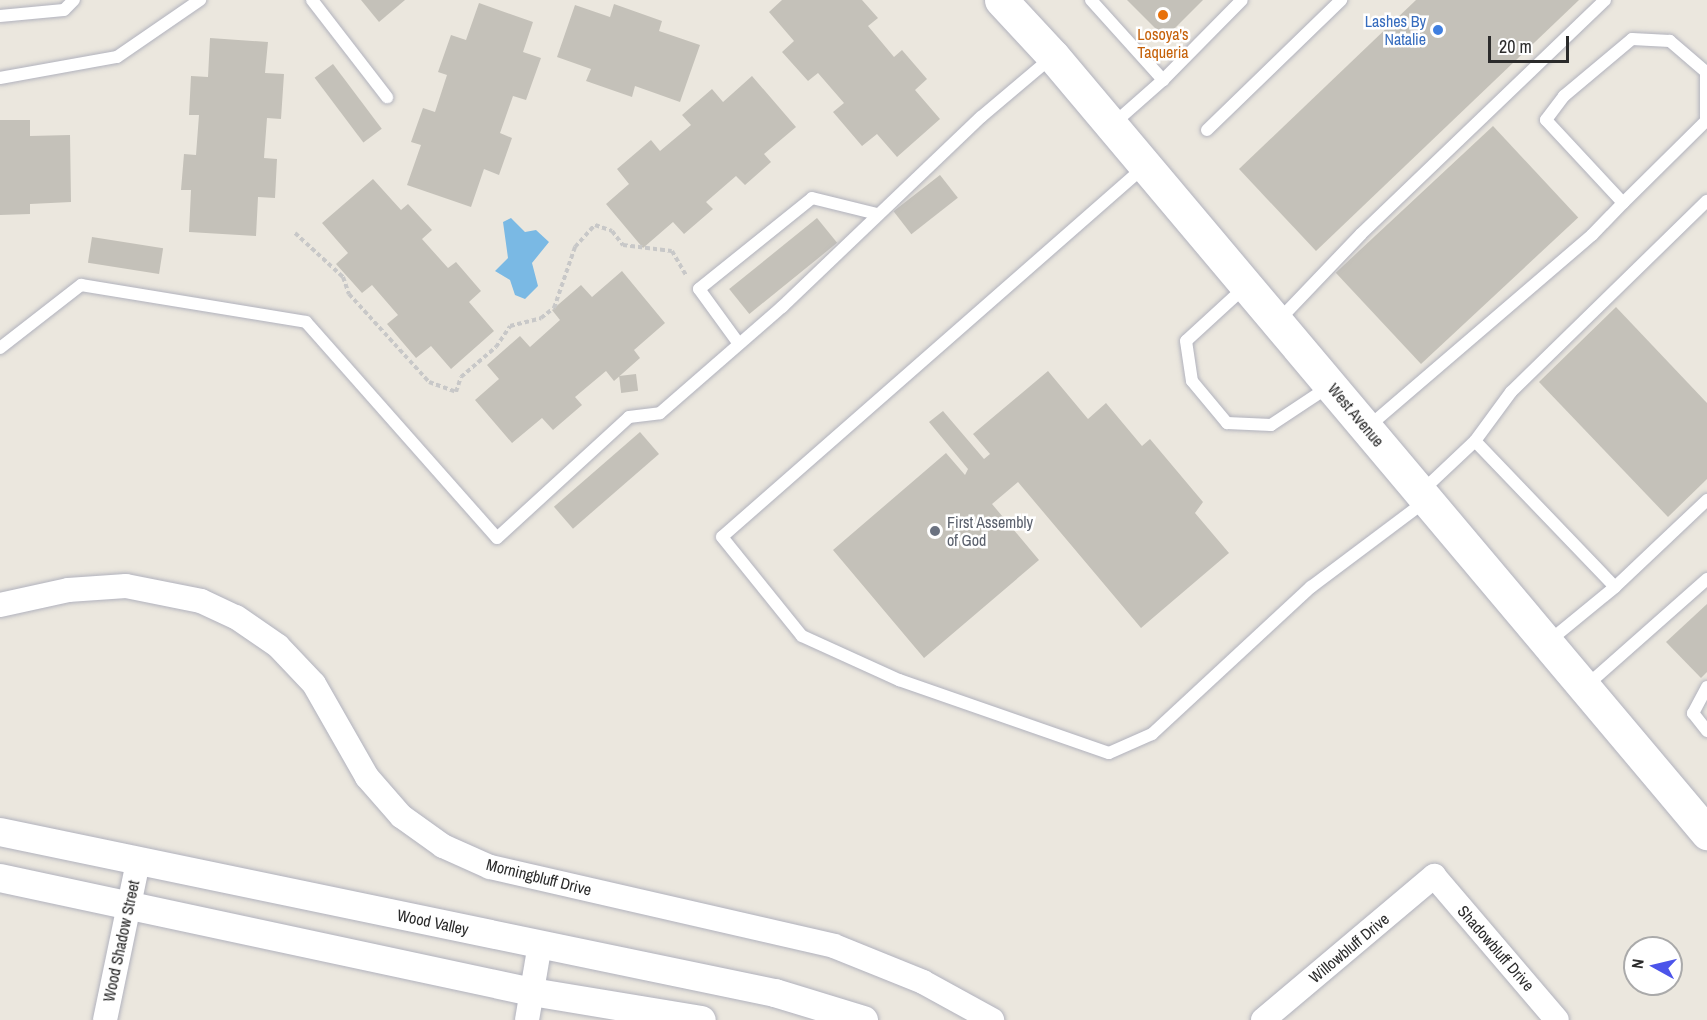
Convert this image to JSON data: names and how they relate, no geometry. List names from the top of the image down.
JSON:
{
  "streets": {
    "main road": ["West Avenue"],
    "street": [
      "Morningbluff Drive",
      "Wood Valley",
      "Wood Shadow Street",
      "Willowbluff Drive",
      "Shadowbluff Drive"
    ]
  },
  "crossings": [
    ["Wood Valley", "Wood Shadow Street"],
    ["Willowbluff Drive", "Shadowbluff Drive"]
  ],
  "places": ["Losoya's Taqueria", "Lashes By Natalie", "First Assembly of God"],
  "scale_bar": "20 m",
  "north": "left"
}
